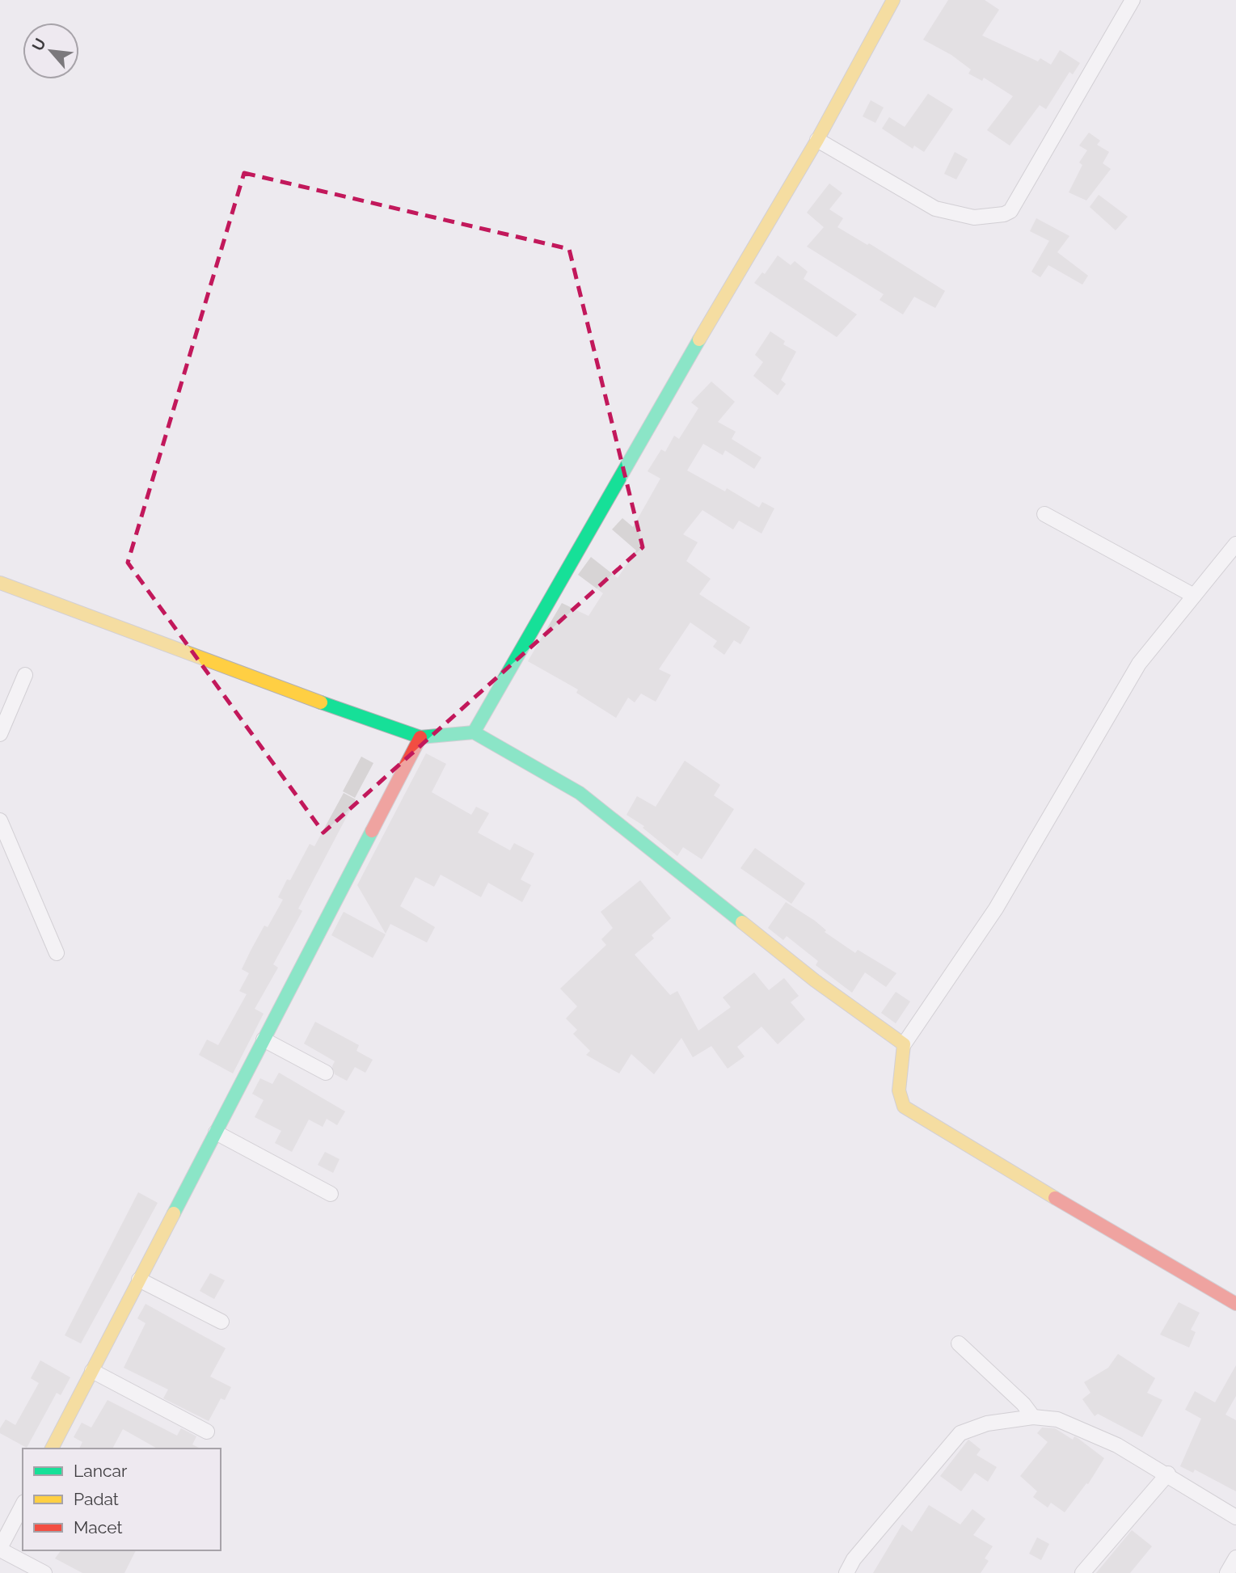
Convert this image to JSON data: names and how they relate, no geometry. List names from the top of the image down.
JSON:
{
  "legend": ["Lancar", "Padat", "Macet"],
  "north": "top left"
}
